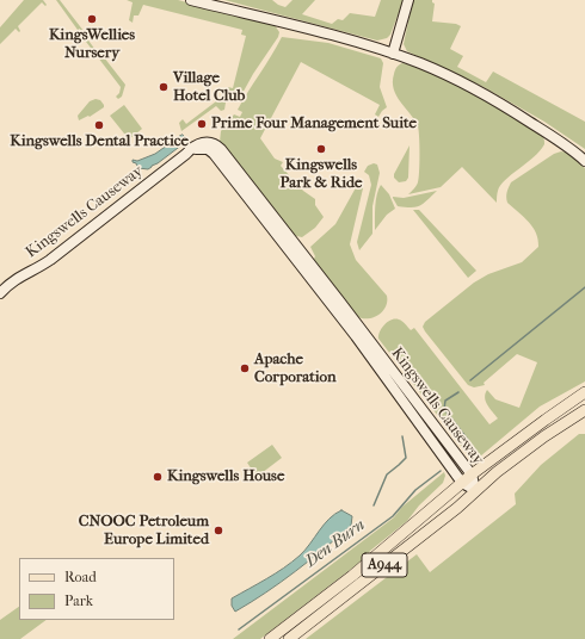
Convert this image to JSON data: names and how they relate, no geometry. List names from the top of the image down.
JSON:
{
  "streets": {
    "main road": ["A944"],
    "street": ["Kingswells Causeway"]
  },
  "crossings": [
    ["Kingswells Causeway", "A944"]
  ],
  "water": ["Den Burn"],
  "places": [
    "KingsWellies Nursery",
    "Village Hotel Club",
    "Prime Four Management Suite",
    "Kingswells Dental Practice",
    "Kingswells Park & Ride",
    "Apache Corporation",
    "Kingswells House",
    "CNOOC Petroleum Europe Limited"
  ],
  "legend": ["Road", "Park"]
}
